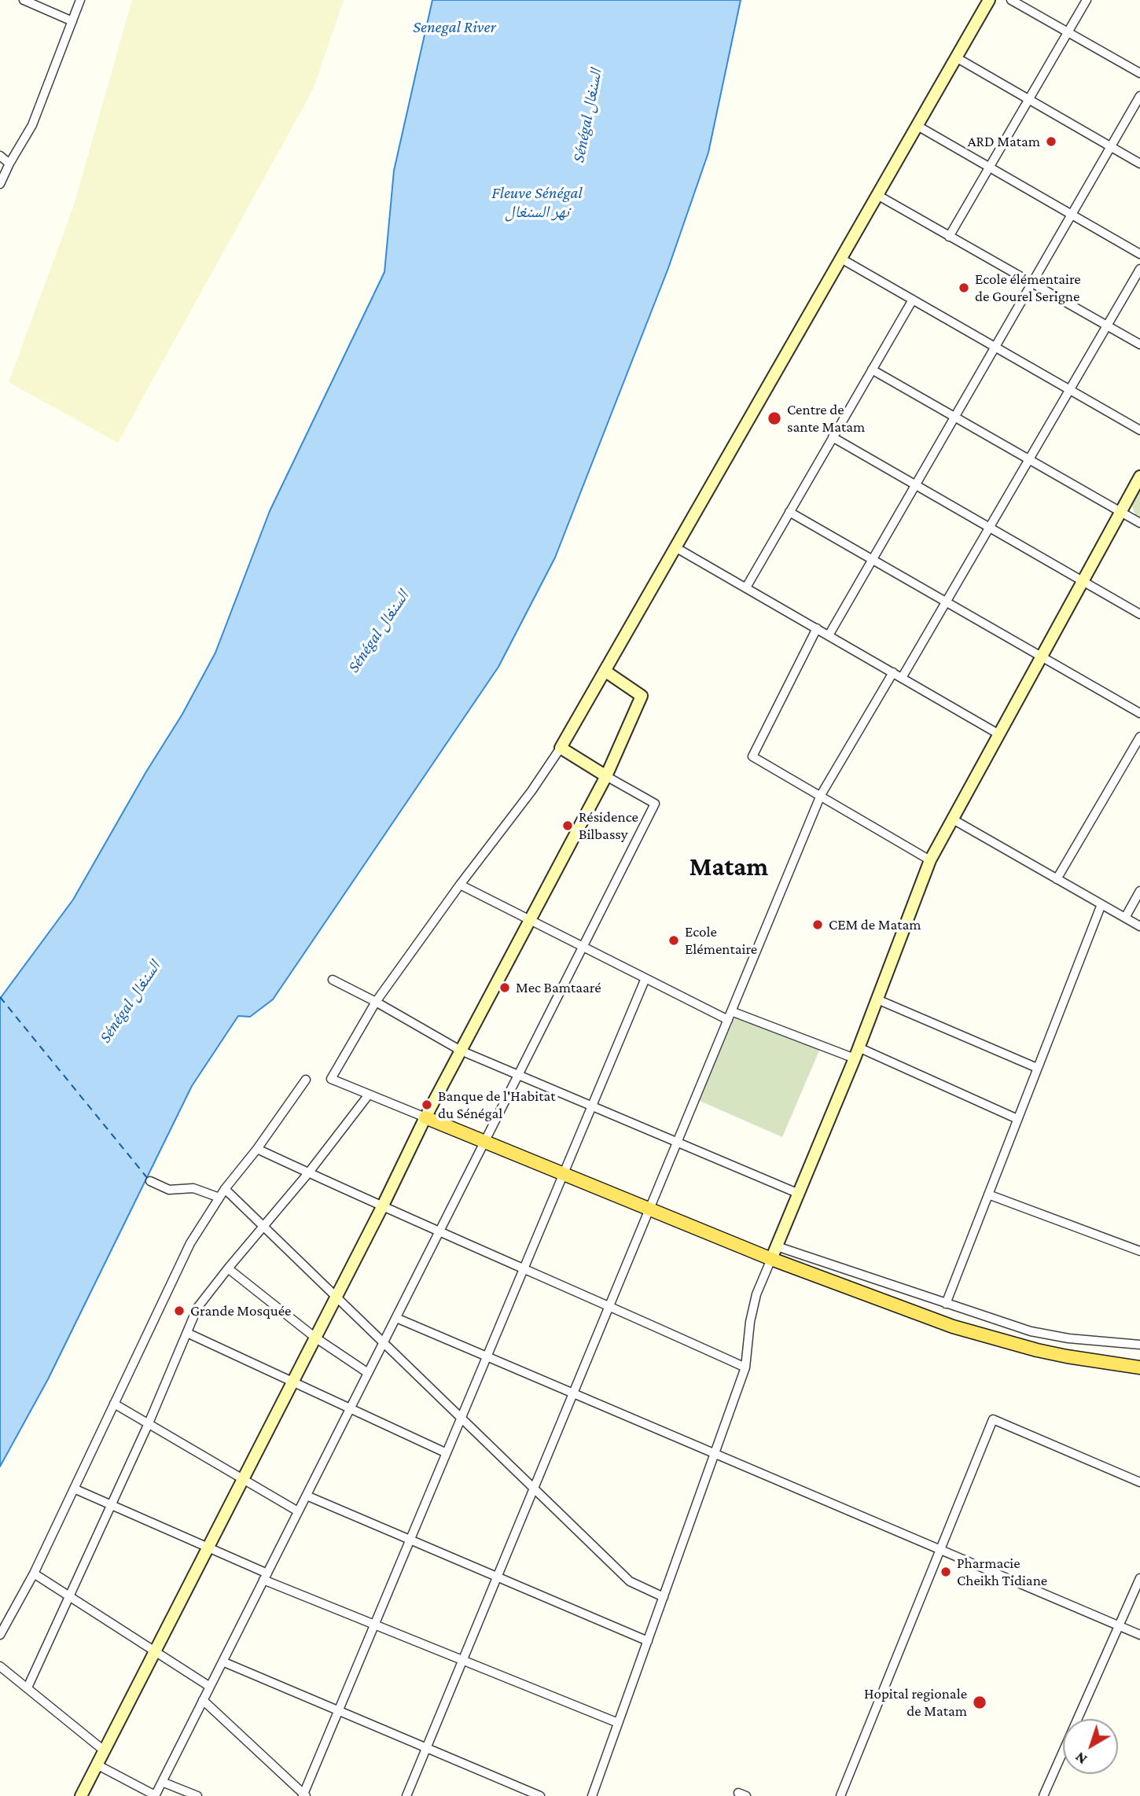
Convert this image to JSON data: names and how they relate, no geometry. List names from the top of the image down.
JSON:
{
  "districts": ["Matam"],
  "water": ["Senegal River", "Sénégal السنغال", "Fleuve Sénégal نهر السنغال"],
  "places": [
    "ARD Matam",
    "Ecole élémentaire de Gourel Serigne",
    "Centre de sante Matam",
    "Résidence Bilbassy",
    "CEM de Matam",
    "Ecole Elémentaire",
    "Mec Bamtaaré",
    "Banque de l'Habitat du Sénégal",
    "Grande Mosquée",
    "Pharmacie Cheikh Tidiane",
    "Hopital regionale de Matam"
  ],
  "north": "bottom left"
}
